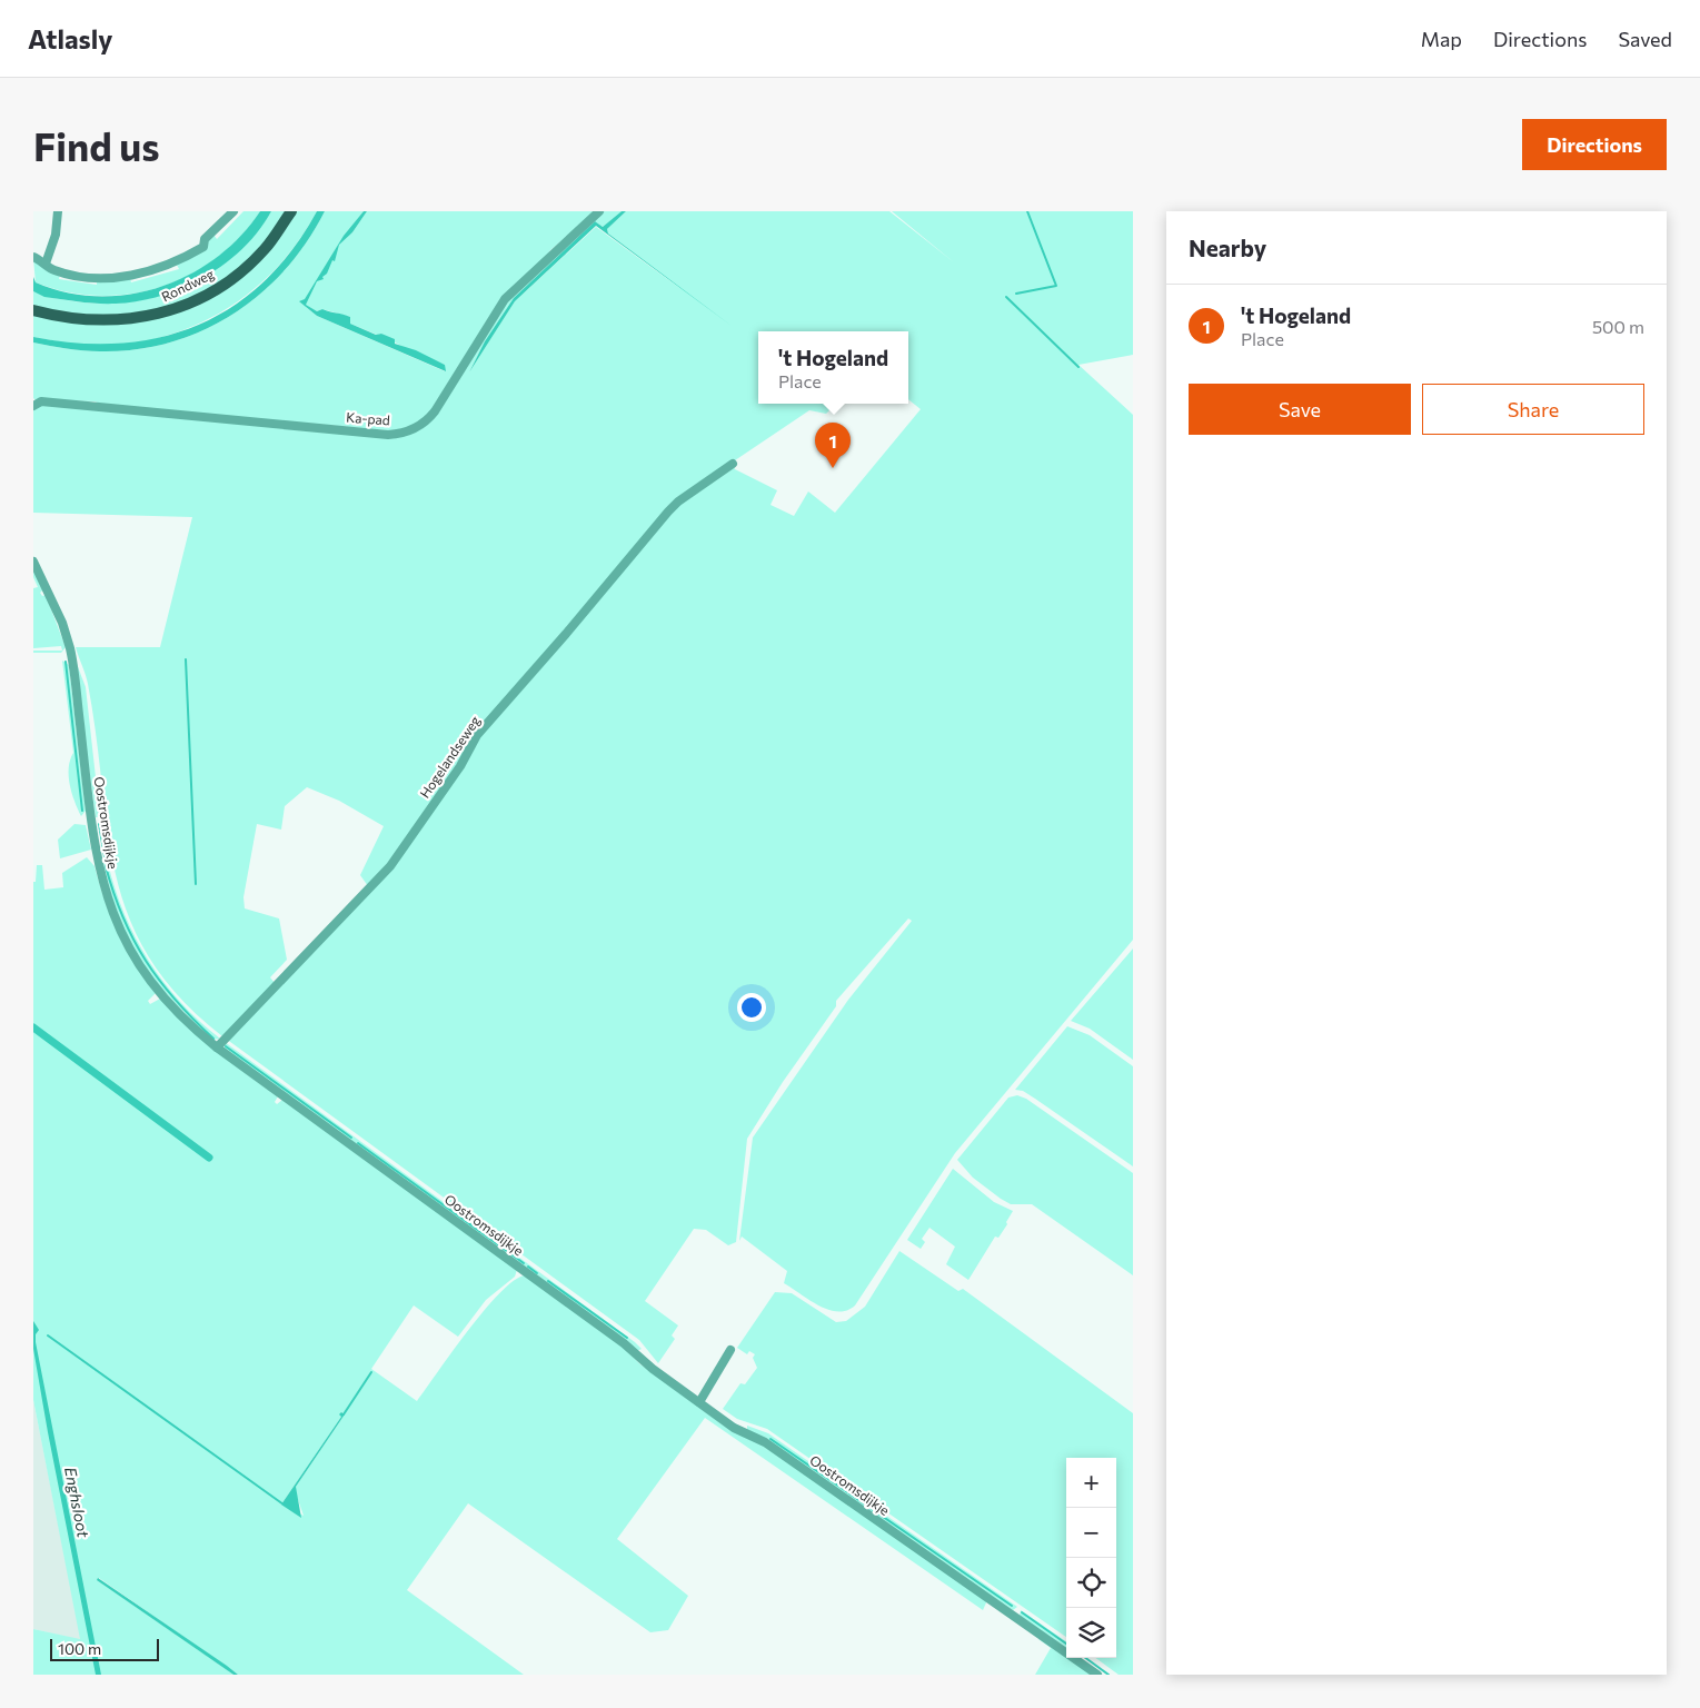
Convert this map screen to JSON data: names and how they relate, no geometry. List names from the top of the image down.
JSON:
{
  "streets": {
    "main road": ["Rondweg"],
    "street": ["Ka-pad", "Hogelandseweg", "Oostromsdijkje"]
  },
  "crossings": [
    ["Hogelandseweg", "Oostromsdijkje"]
  ],
  "water": ["Enghsloot"],
  "scale_bar": "100 m",
  "page": {
    "header": "Atlasly",
    "nav": ["Map", "Directions", "Saved"],
    "buttons": [
      "Directions",
      ["Save", "Share"]
    ],
    "title": "Find us",
    "heading": "Nearby",
    "list": [
      {
        "mark": "1",
        "name": "'t Hogeland",
        "note": "Place",
        "value": "500 m"
      }
    ],
    "popup": ["'t Hogeland", "Place"],
    "pins": "1",
    "map_buttons": ["+", "−"],
    "scale": "100 m"
  }
}
